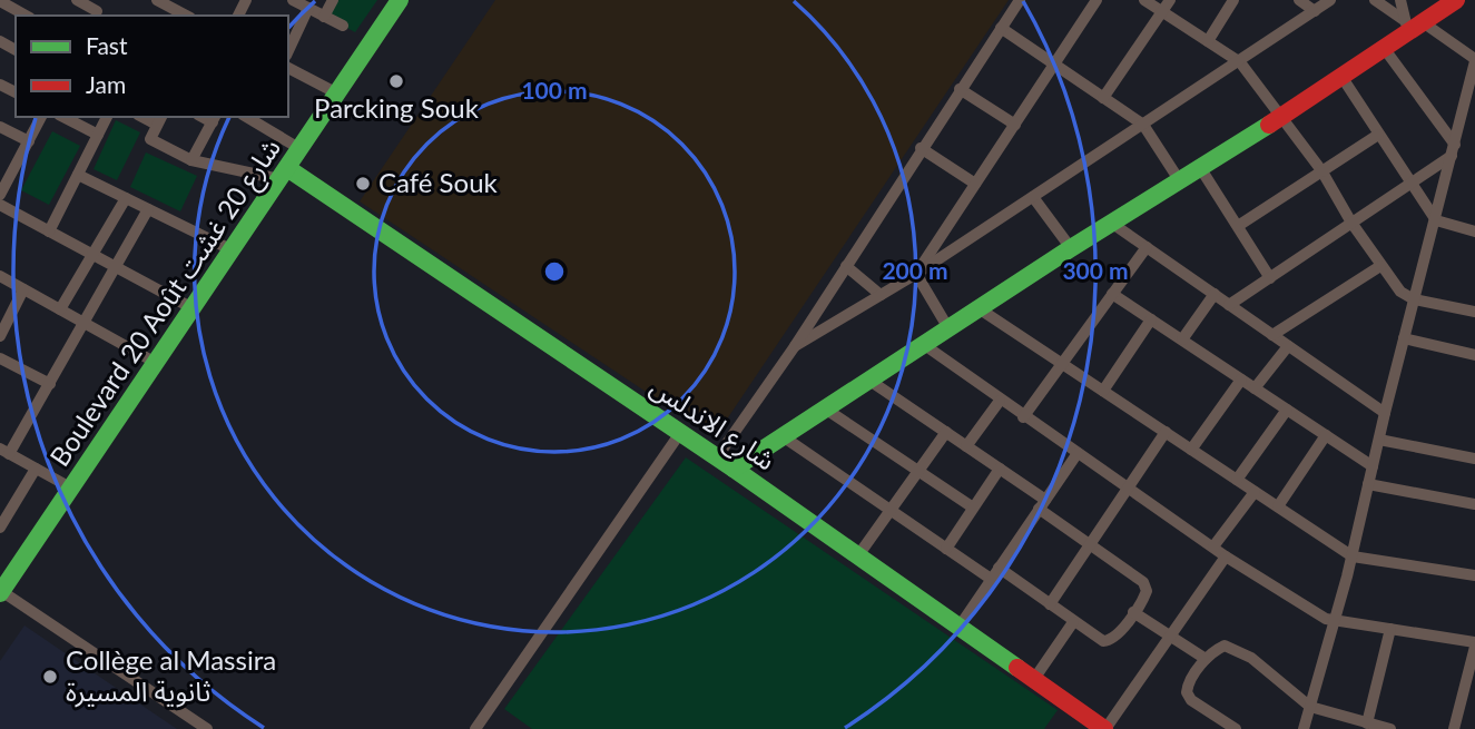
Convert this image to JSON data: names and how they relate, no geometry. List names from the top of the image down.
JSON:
{
  "streets": {
    "street": ["Boulevard 20 Août شارع 20 غشت", "شارع الاندلس"]
  },
  "crossings": [
    ["Boulevard 20 Août شارع 20 غشت", "شارع الاندلس"]
  ],
  "places": ["Parcking Souk", "Café Souk", "Collège al Massira ثانوية المسيرة"],
  "legend": ["Fast", "Jam"],
  "rings": ["100 m", "200 m", "300 m"]
}
